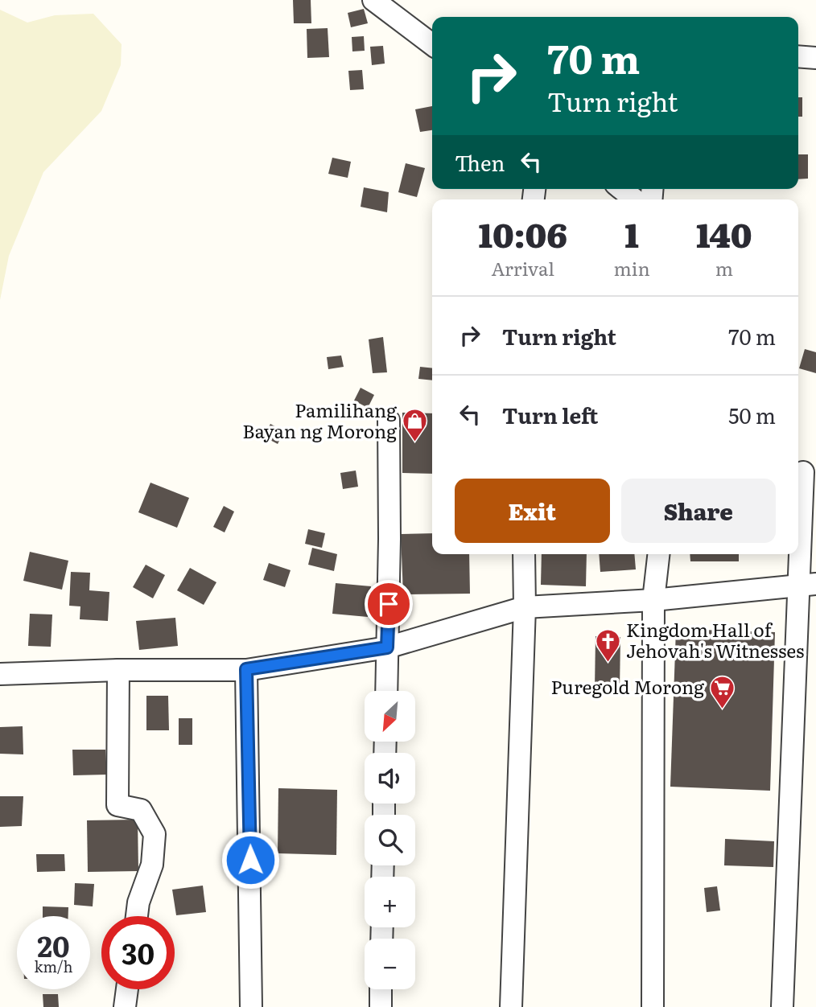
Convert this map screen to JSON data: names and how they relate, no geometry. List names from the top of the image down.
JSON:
{
  "places": {
    "shop": ["Pamilihang Bayan ng Morong"],
    "church": ["Kingdom Hall of Jehovah's Witnesses"],
    "supermarket": ["Puregold Morong"]
  },
  "north": "bottom left",
  "page": {
    "turn": ["70 m", "Turn right"],
    "then": "Then",
    "eta": [
      "10:06",
      "Arrival",
      "1",
      "min",
      "140",
      "m"
    ],
    "list": [
      {
        "name": "Turn right",
        "value": "70 m"
      },
      {
        "name": "Turn left",
        "value": "50 m"
      }
    ],
    "buttons": ["Exit", "Share"],
    "map_buttons": ["+", "−"],
    "speed": "20 km/h",
    "limit": "30"
  }
}
